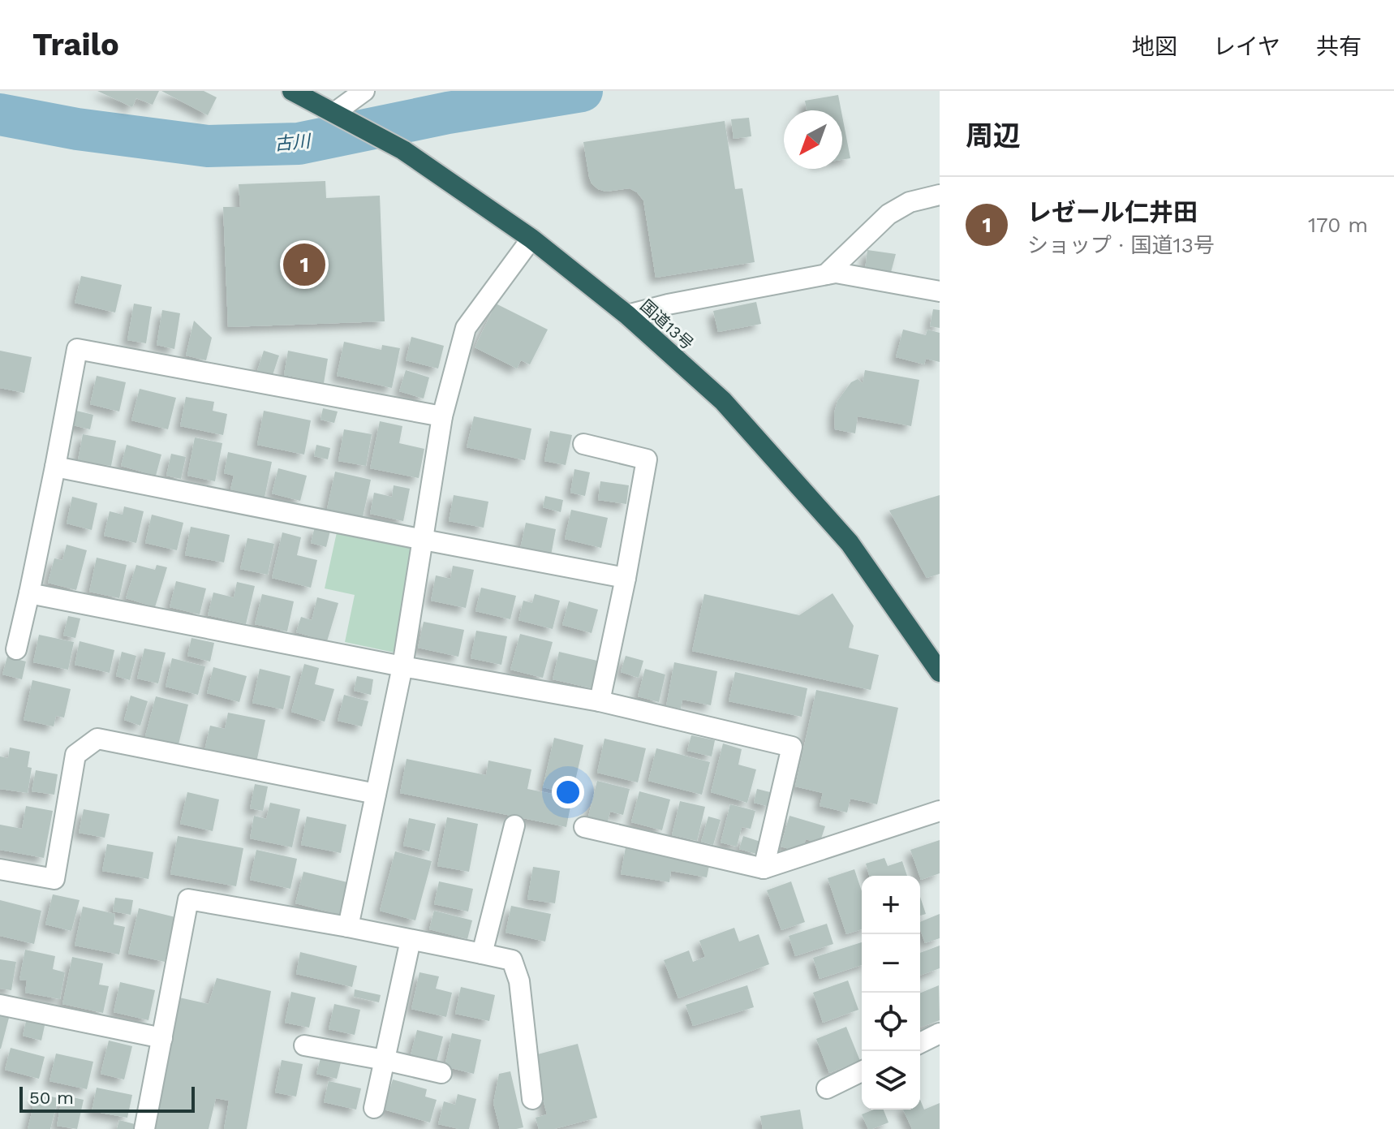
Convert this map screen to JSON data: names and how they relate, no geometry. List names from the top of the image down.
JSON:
{
  "streets": {
    "highway": ["国道13号"]
  },
  "water": ["古川"],
  "scale_bar": "50 m",
  "north": "bottom left",
  "page": {
    "header": "Trailo",
    "nav": ["地図", "レイヤ", "共有"],
    "heading": "周辺",
    "list": [
      {
        "mark": "1",
        "name": "レゼール仁井田",
        "note": "ショップ · 国道13号",
        "value": "170 m"
      }
    ],
    "pins": "1",
    "map_buttons": ["+", "−"],
    "scale": "50 m"
  }
}
